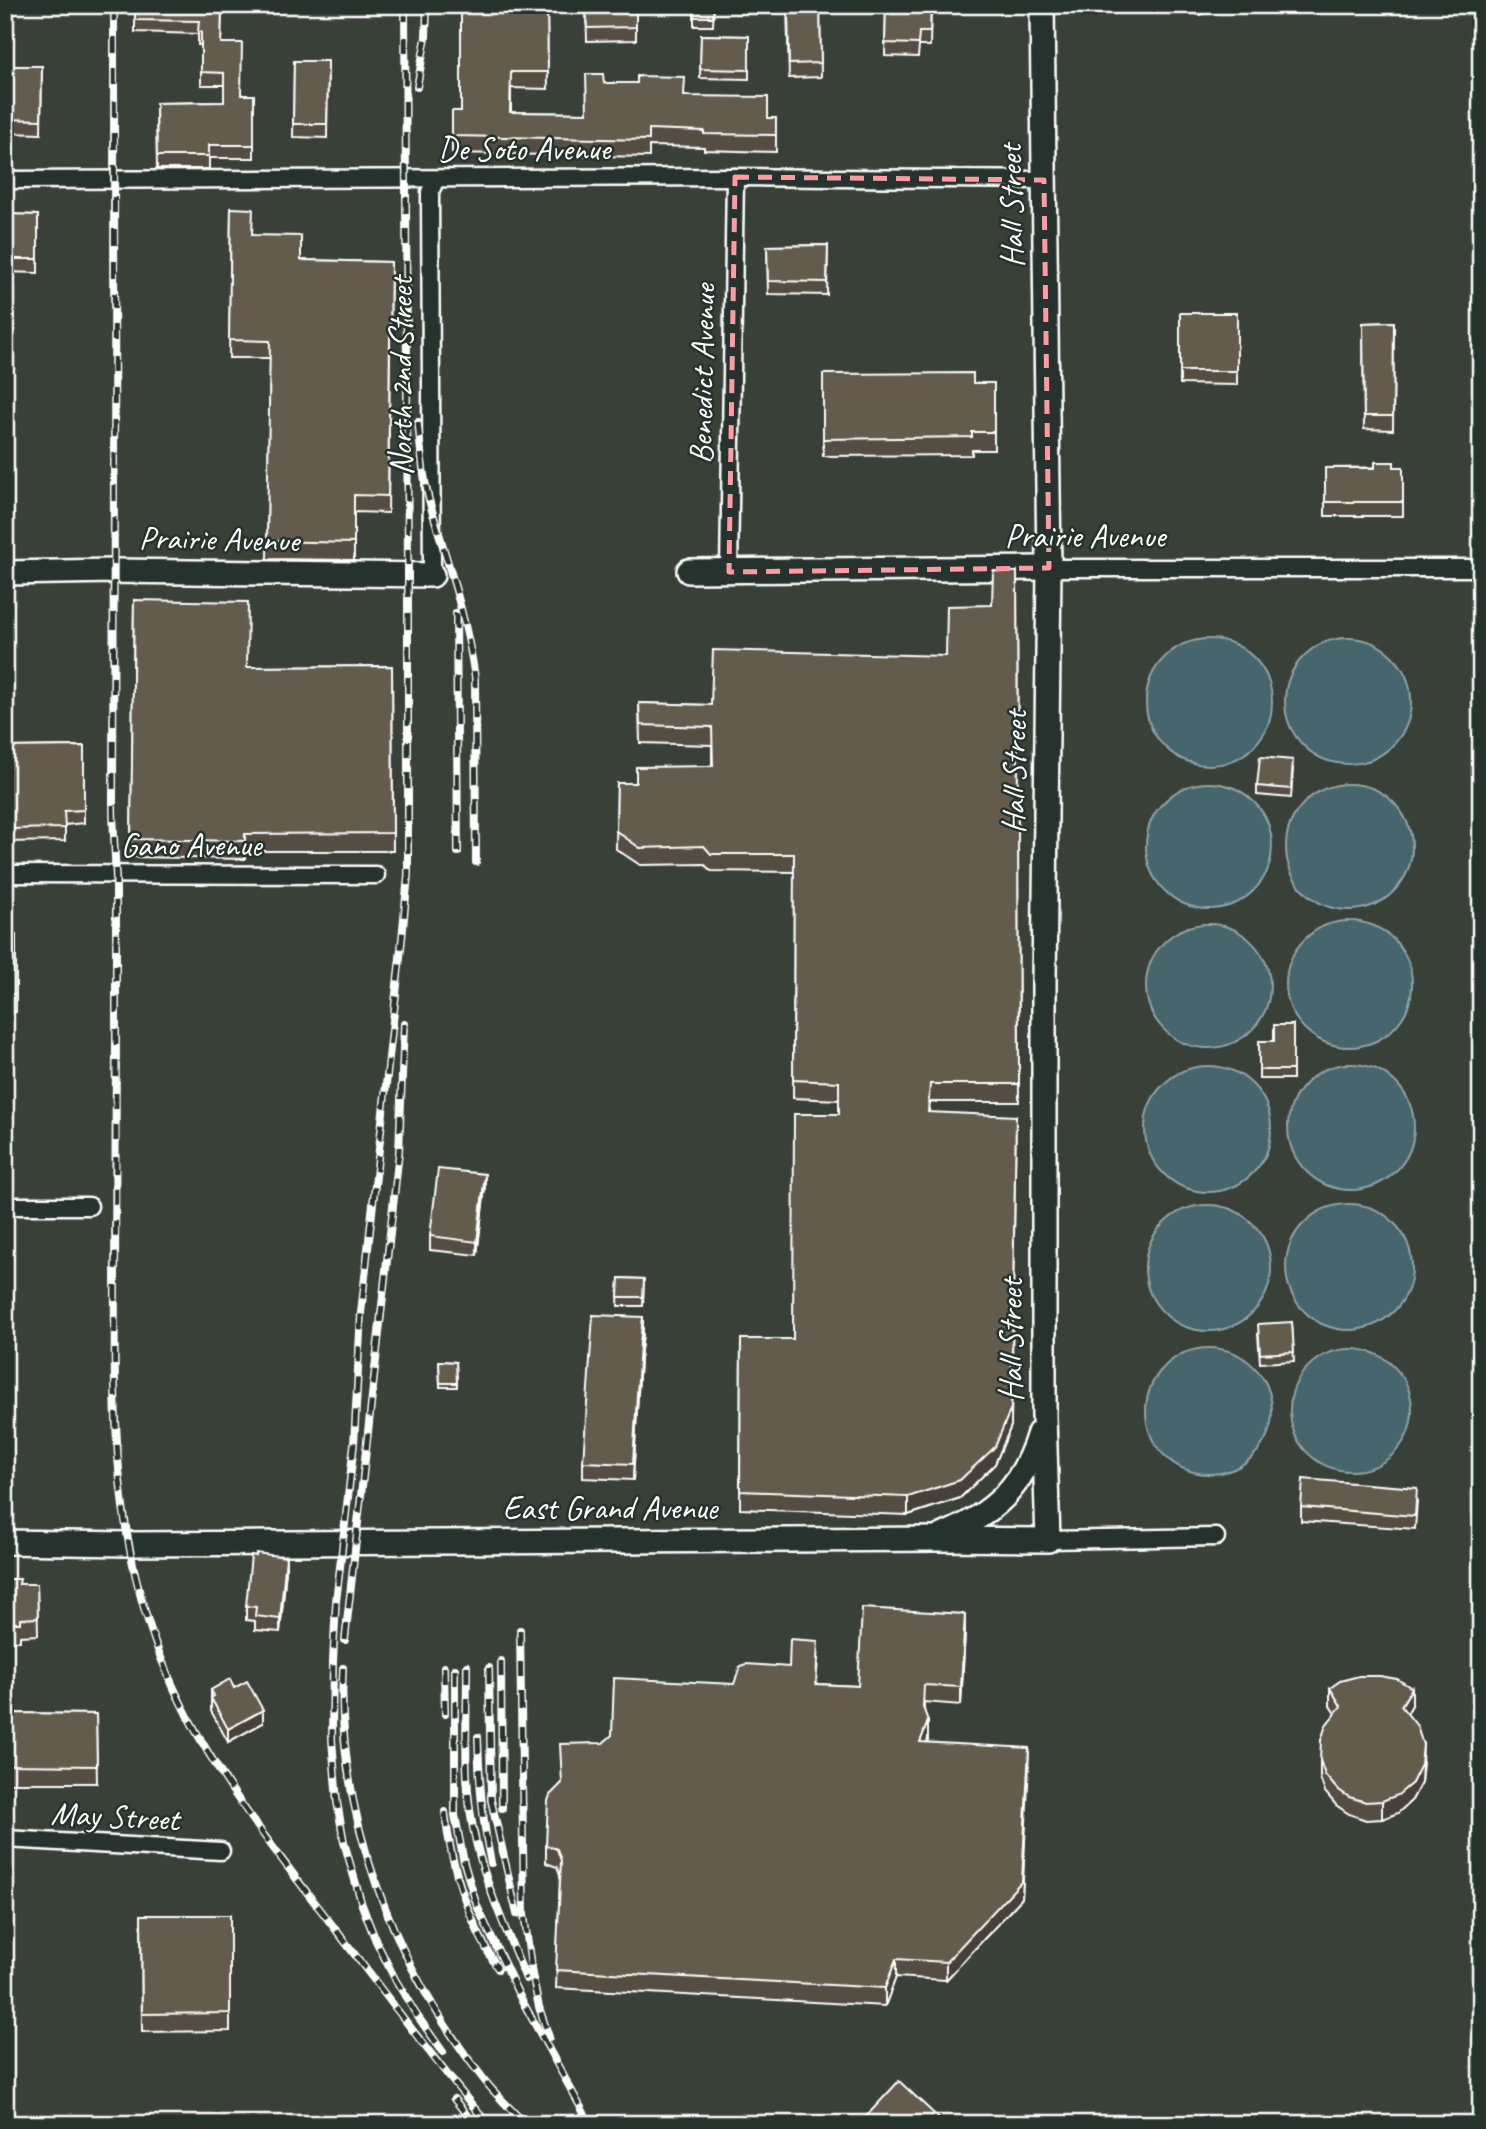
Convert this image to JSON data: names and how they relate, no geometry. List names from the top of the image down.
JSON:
{
  "streets": {
    "main road": ["Hall Street", "Prairie Avenue", "East Grand Avenue"],
    "street": [
      "De Soto Avenue",
      "Benedict Avenue",
      "North 2nd Street",
      "Gano Avenue",
      "May Street"
    ]
  },
  "crossings": [
    ["De Soto Avenue", "Hall Street"],
    ["De Soto Avenue", "Benedict Avenue"],
    ["De Soto Avenue", "North 2nd Street"],
    ["Hall Street", "Prairie Avenue"],
    ["Hall Street", "East Grand Avenue"],
    ["Benedict Avenue", "Prairie Avenue"],
    ["North 2nd Street", "Prairie Avenue"]
  ]
}
